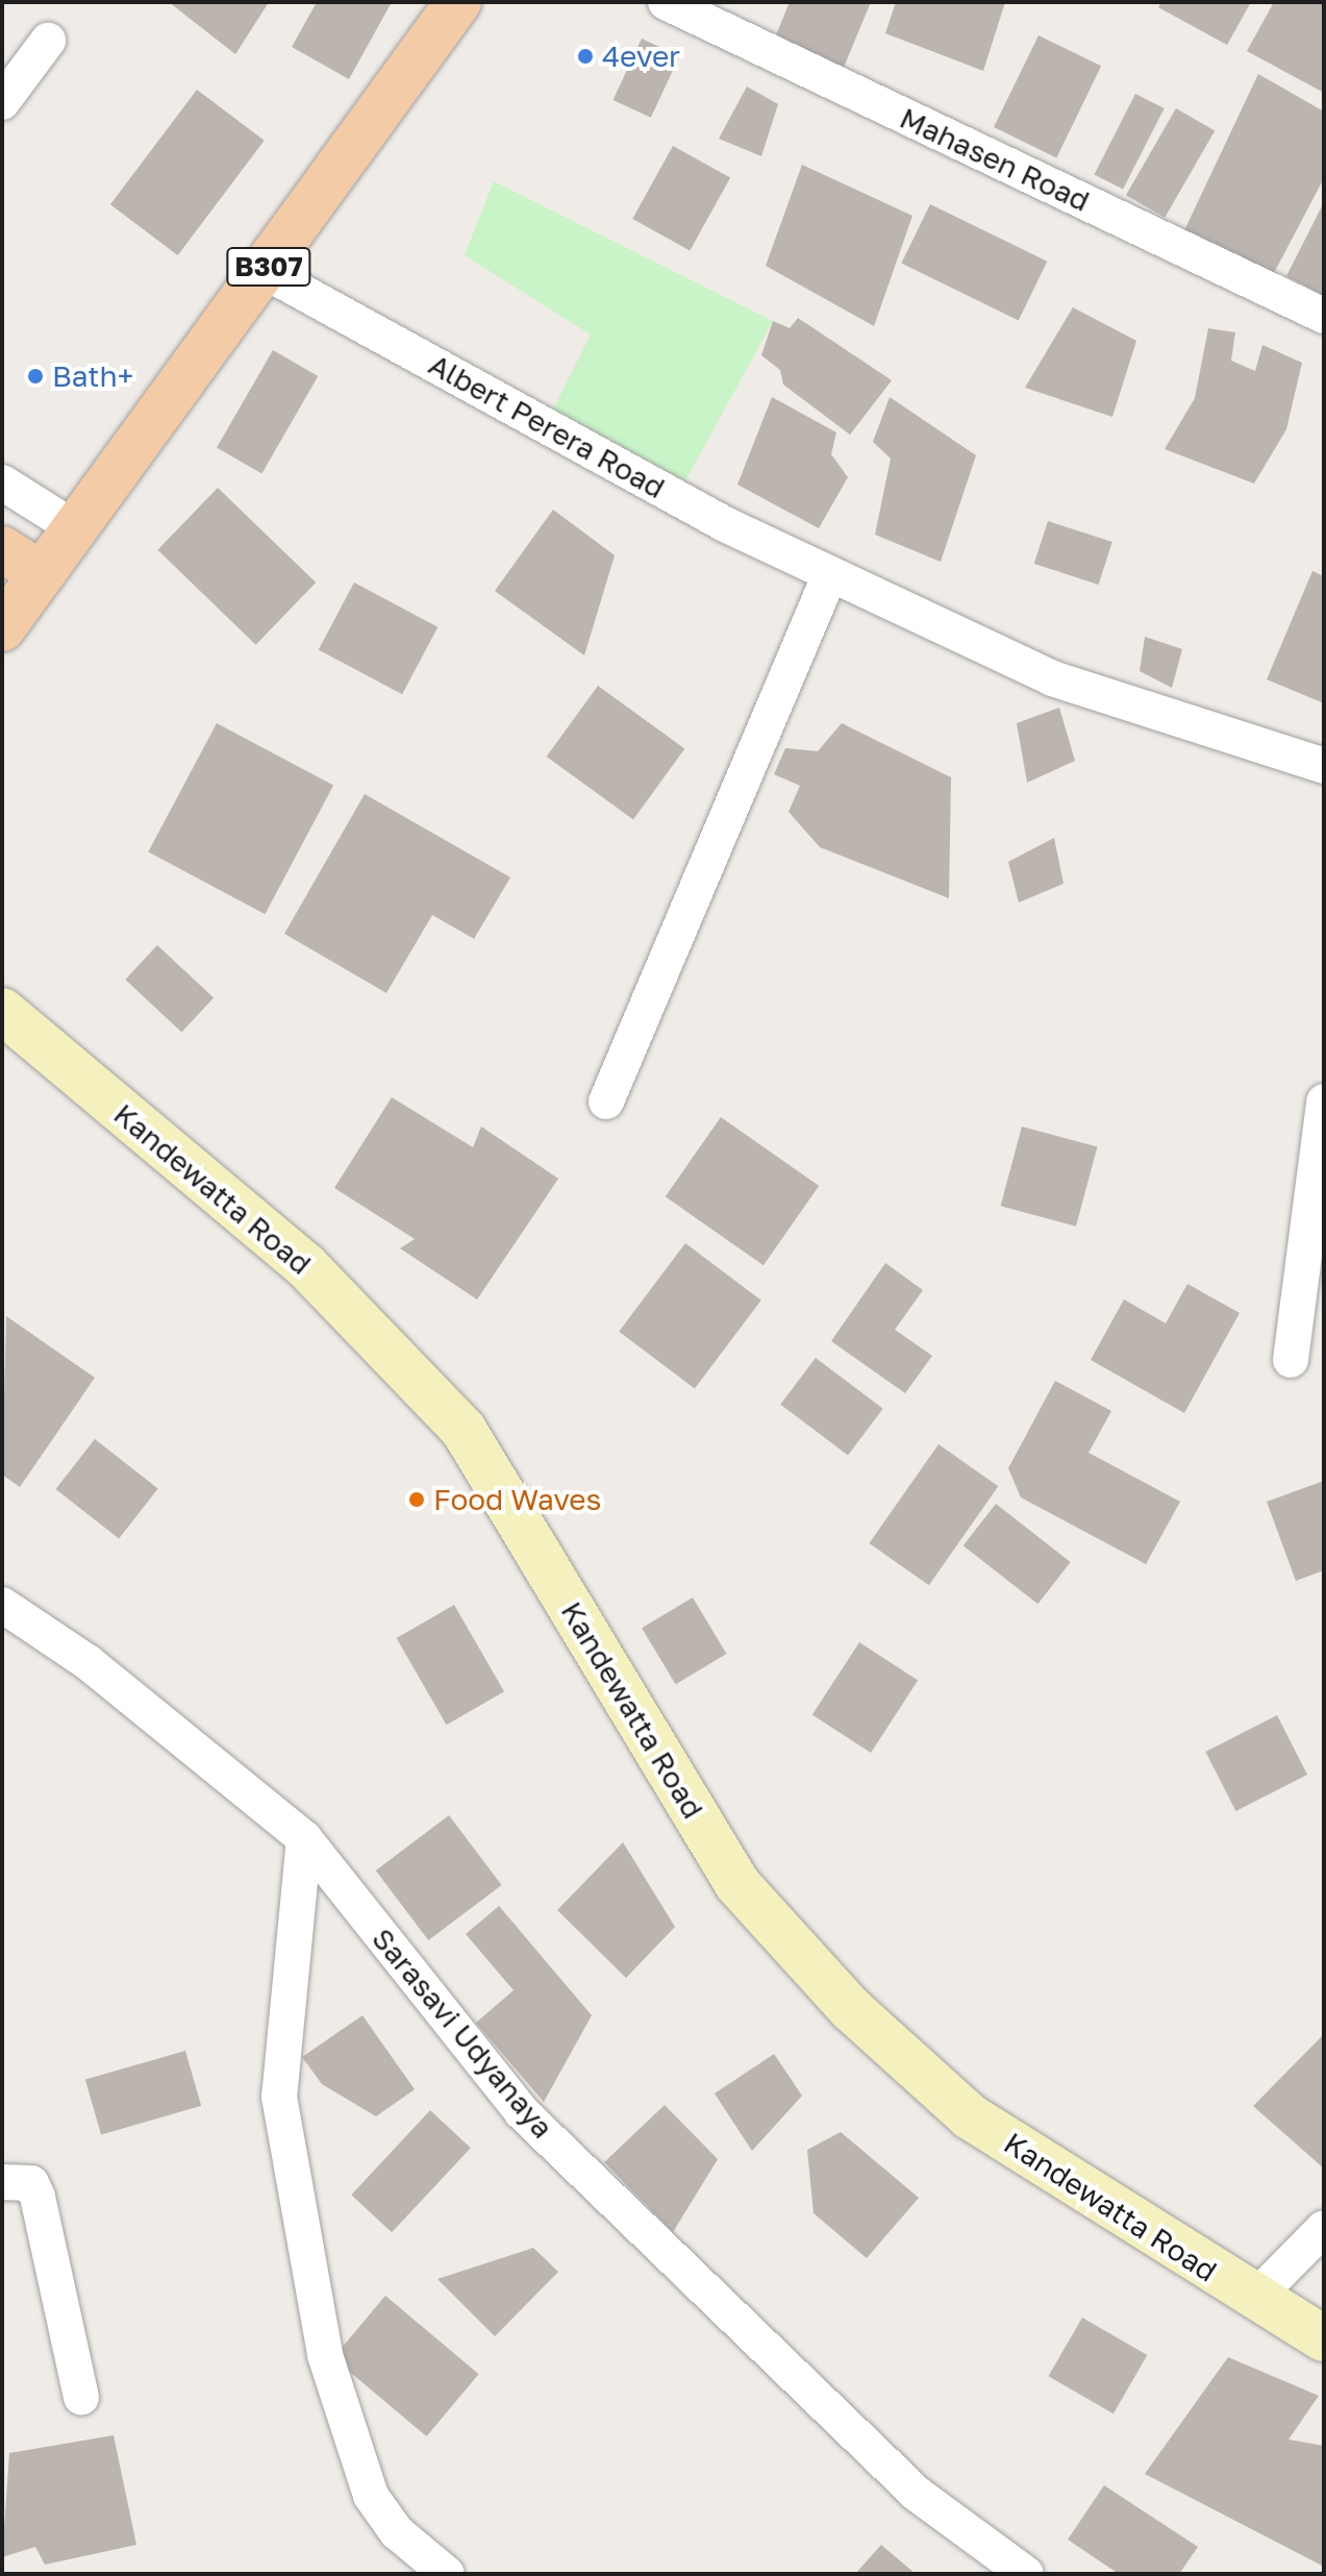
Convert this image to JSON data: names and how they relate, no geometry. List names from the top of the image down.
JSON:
{
  "streets": {
    "main road": ["B307"],
    "street": [
      "Mahasen Road",
      "Albert Perera Road",
      "Kandewatta Road",
      "Sarasavi Udyanaya"
    ]
  },
  "crossings": [
    ["B307", "Albert Perera Road"]
  ],
  "places": ["4ever", "Bath+", "Food Waves"]
}
